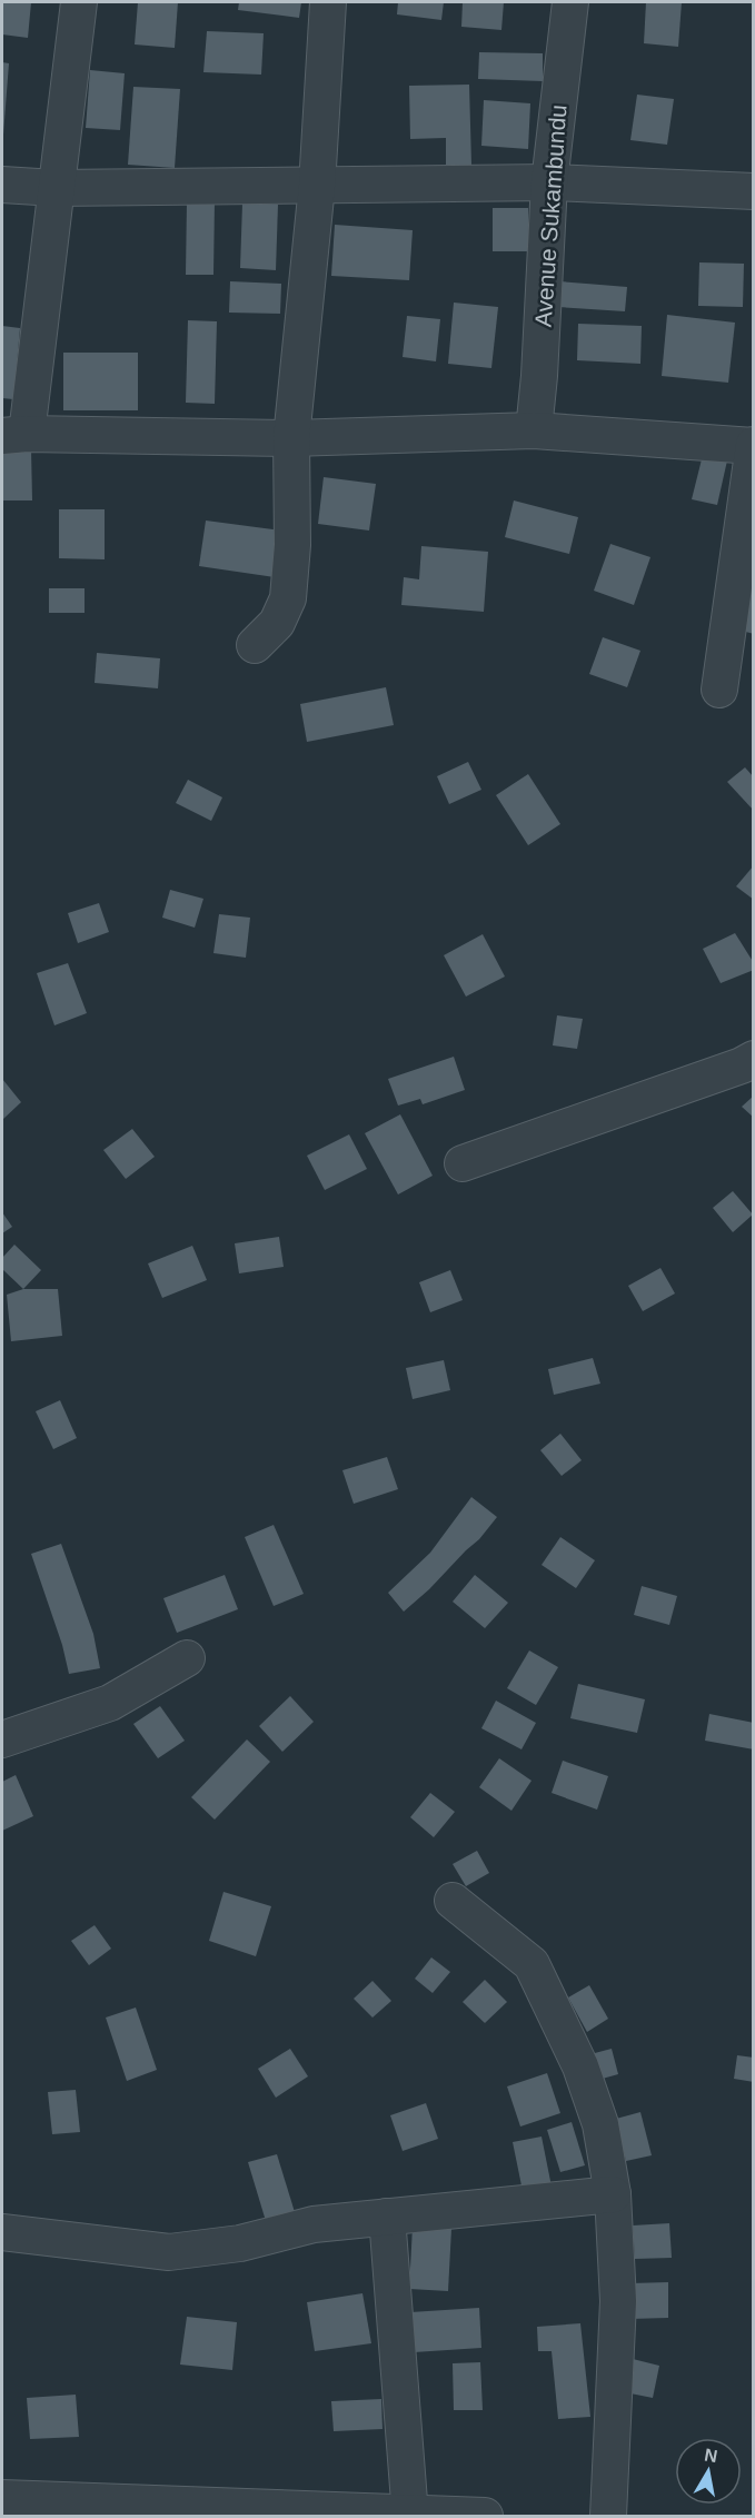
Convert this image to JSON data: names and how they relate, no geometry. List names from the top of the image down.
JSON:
{
  "streets": {
    "street": ["Avenue Sukambundu"]
  },
  "north": "top"
}
